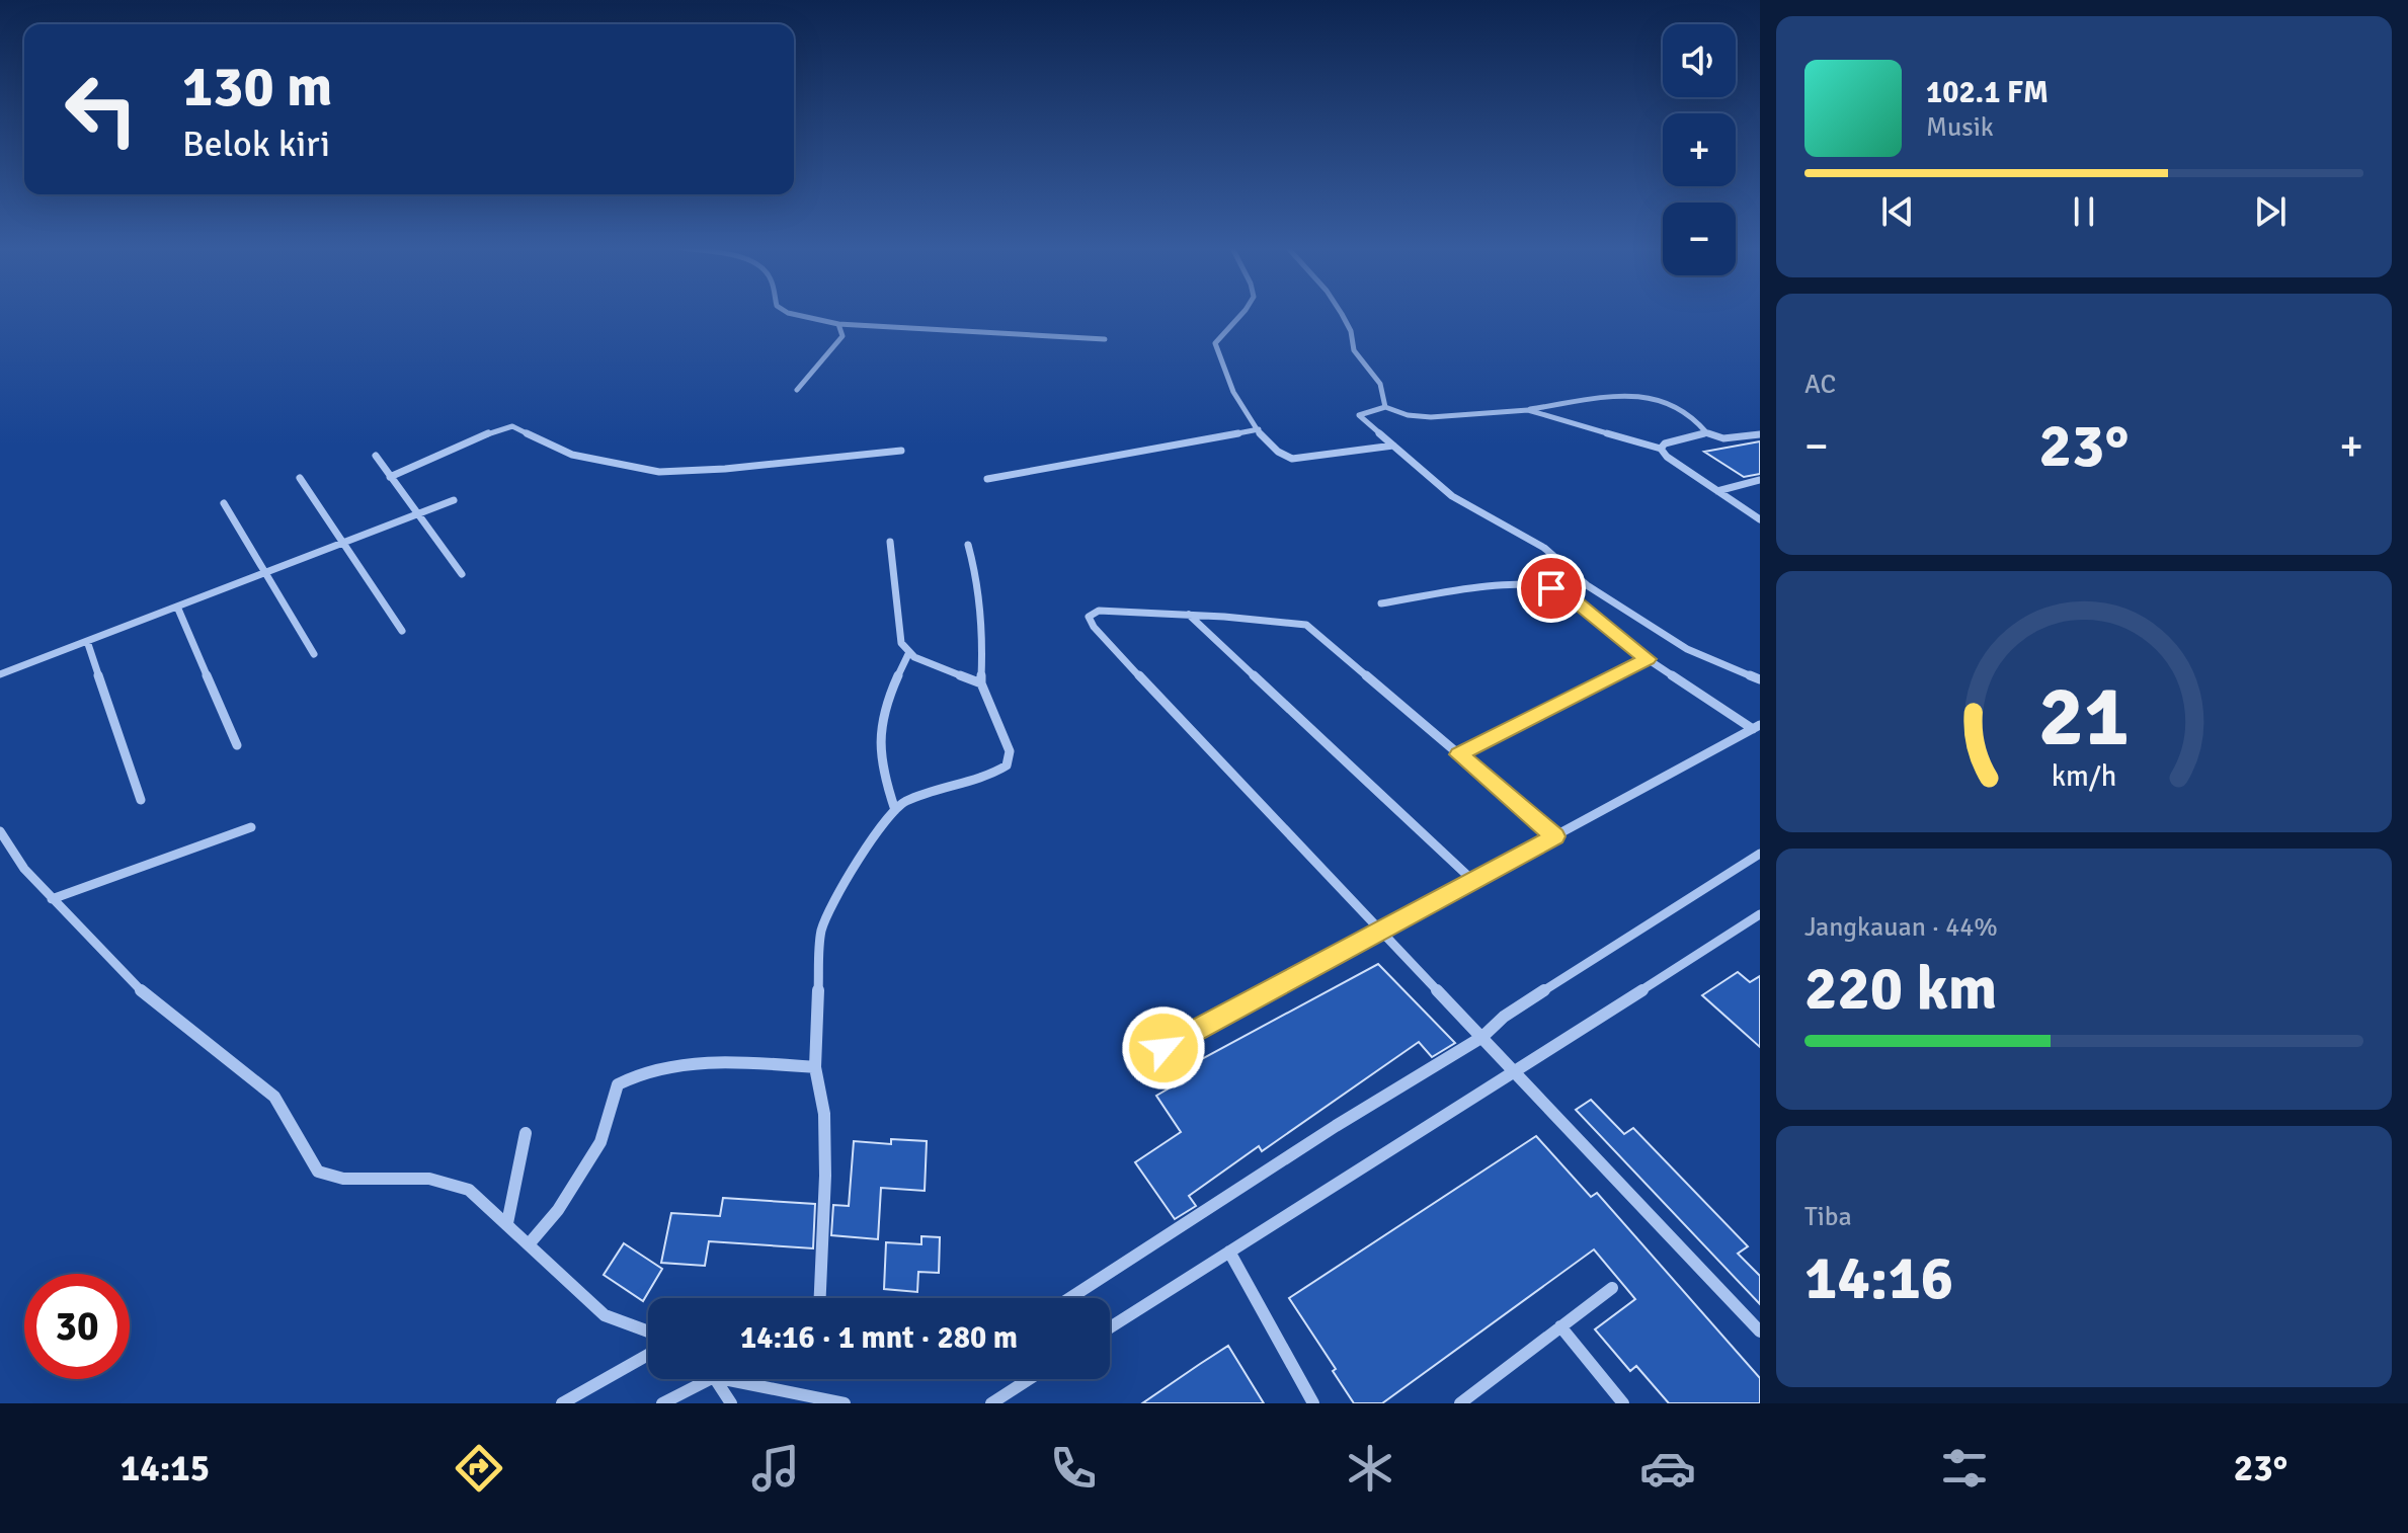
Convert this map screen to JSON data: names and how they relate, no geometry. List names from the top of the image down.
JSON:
{
  "page": {
    "map_buttons": ["+", "−"],
    "turn": ["130 m", "Belok kiri"],
    "song": ["102.1 FM", "Musik"],
    "tile": [
      "AC",
      ["Jangkauan · 44%", "220 km"],
      ["Tiba", "14:16"]
    ],
    "heat": ["−", "23°", "+"],
    "limit": "30",
    "trip": "14:16 · 1 mnt · 280 m",
    "tabs": ["14:15", "23°"],
    "gauge": ["21", "km/h"]
  }
}
